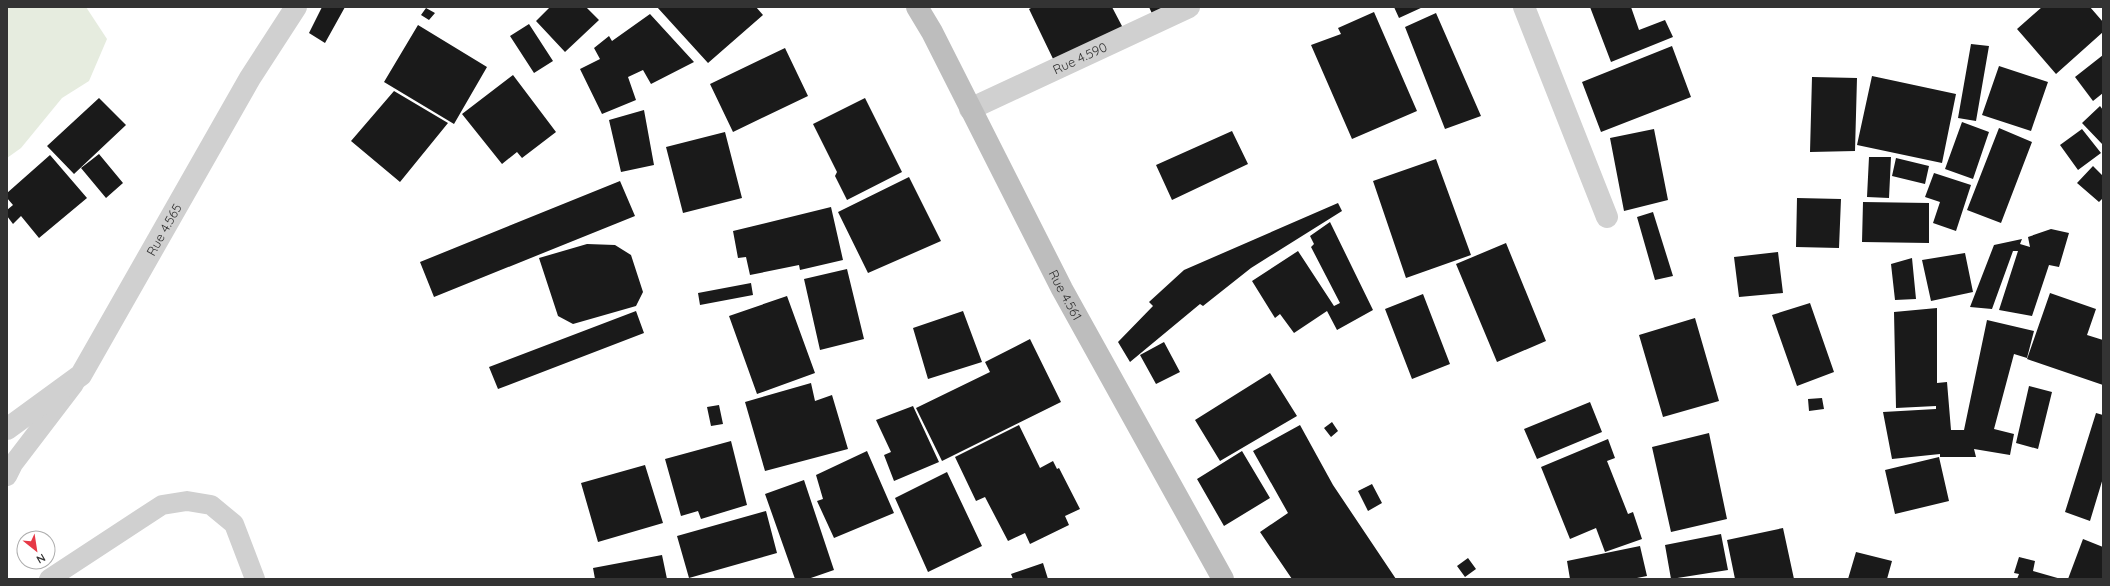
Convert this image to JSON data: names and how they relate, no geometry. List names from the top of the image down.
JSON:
{
  "streets": {
    "main road": ["Rue 4.561"],
    "street": ["Rue 4.590", "Rue 4.565"]
  },
  "crossings": [
    ["Rue 4.590", "Rue 4.561"]
  ],
  "north": "bottom right"
}
